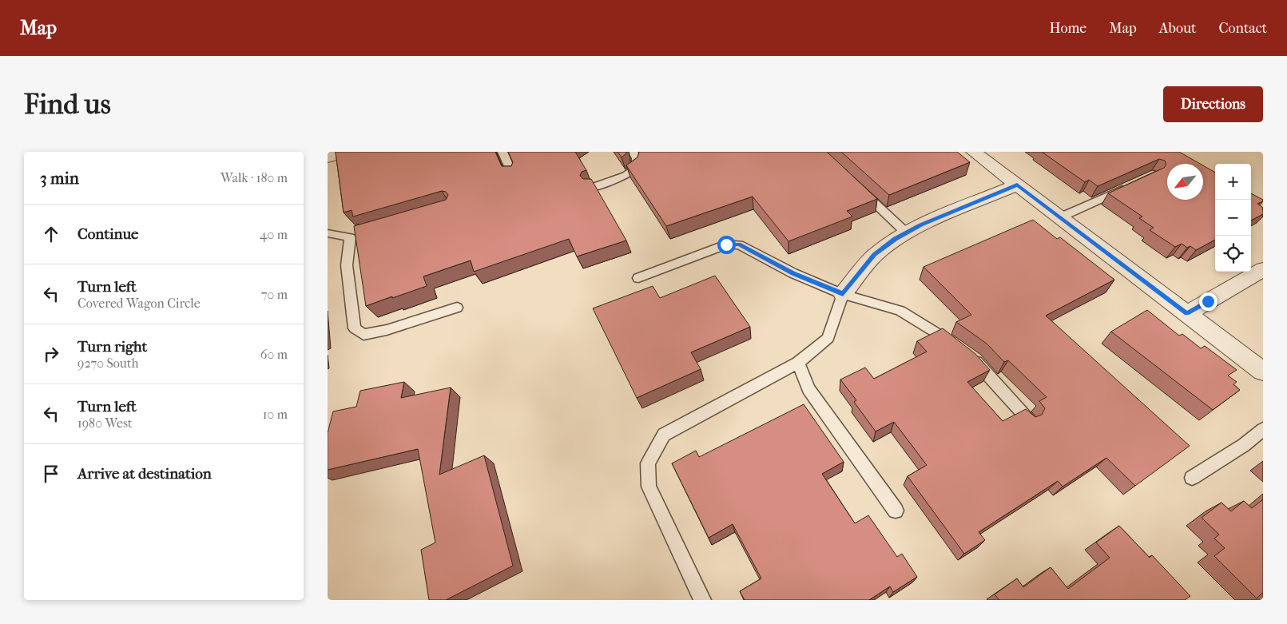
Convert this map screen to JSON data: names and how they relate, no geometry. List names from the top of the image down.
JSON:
{
  "north": "bottom left",
  "page": {
    "header": "Map",
    "nav": [
      "Home",
      "Map",
      "About",
      "Contact"
    ],
    "buttons": "Directions",
    "title": "Find us",
    "heading": ["3 min", "Walk · 180 m"],
    "map_buttons": ["+", "−"],
    "list": [
      ["Continue", "40 m"],
      ["Turn left", "Covered Wagon Circle", "70 m"],
      ["Turn right", "9270 South", "60 m"],
      ["Turn left", "1980 West", "10 m"],
      "Arrive at destination"
    ]
  }
}
